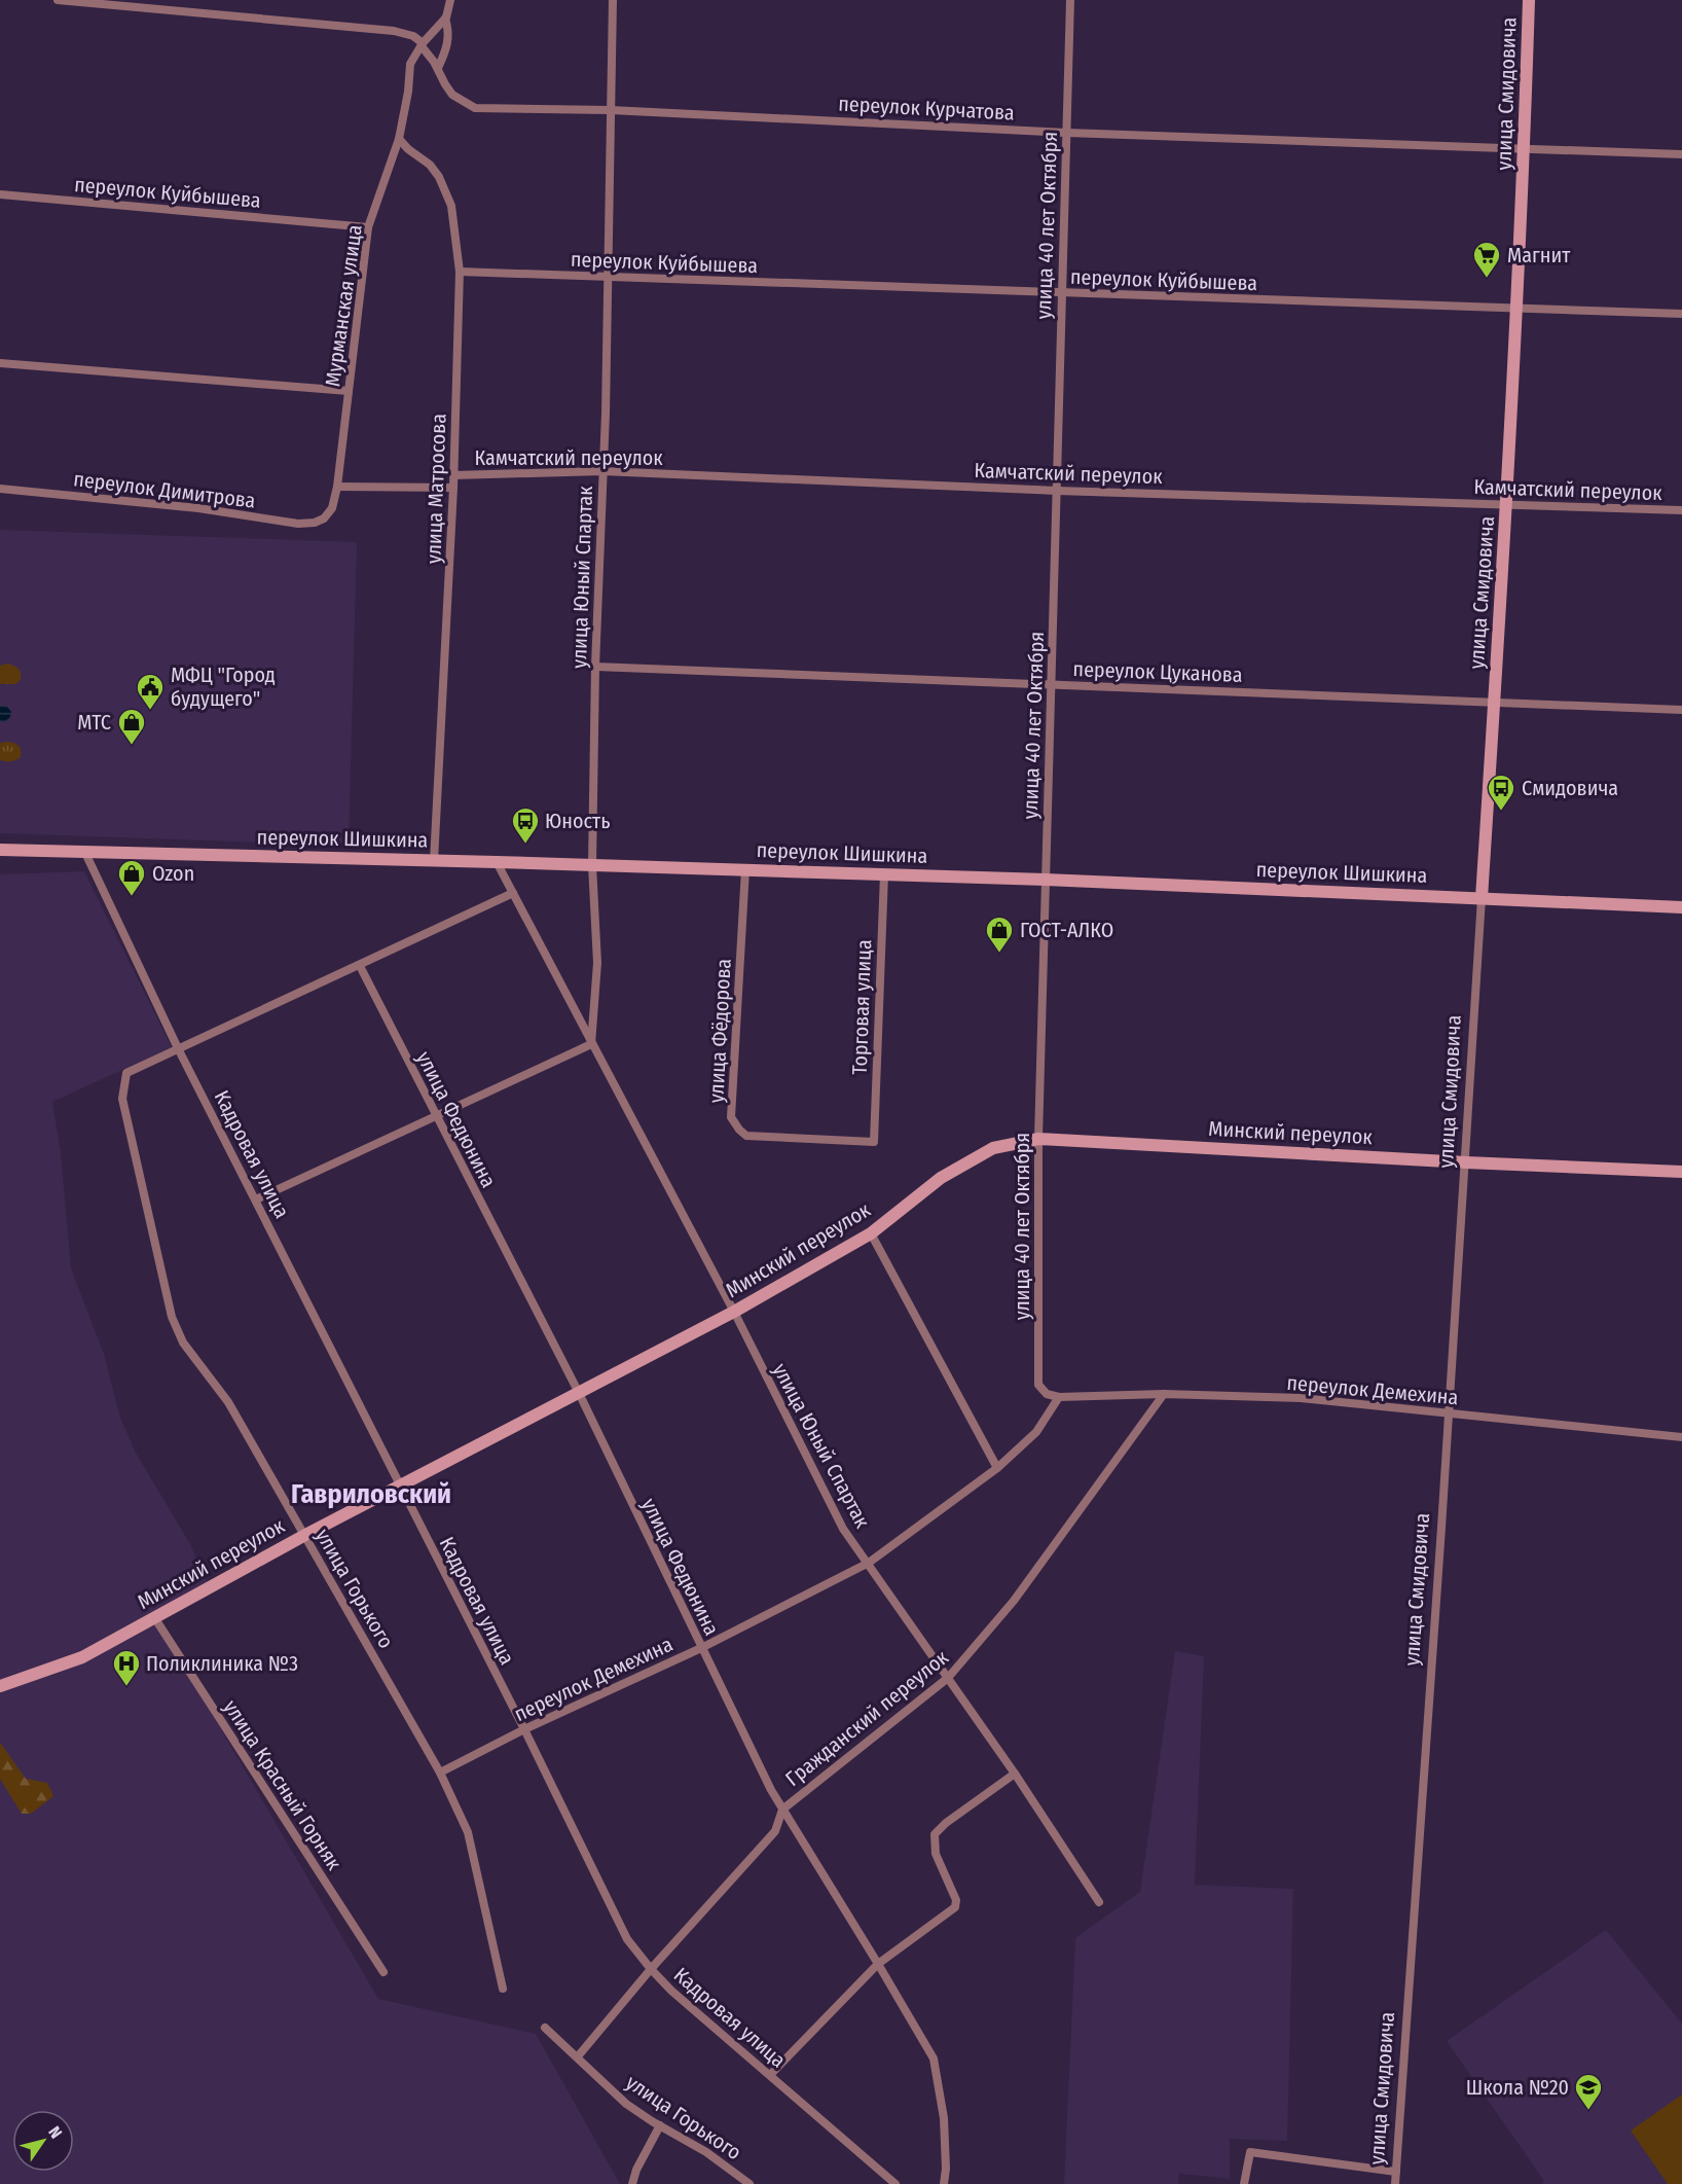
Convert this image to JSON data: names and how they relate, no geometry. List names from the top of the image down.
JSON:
{
  "streets": {
    "street": [
      "улица Смидовича",
      "переулок Курчатова",
      "переулок Куйбышева",
      "улица 40 лет Октября",
      "Мурманская улица",
      "Камчатский переулок",
      "улица Матросова",
      "переулок Димитрова",
      "улица Юный Спартак",
      "переулок Цуканова",
      "переулок Шишкина",
      "Торговая улица",
      "улица Фёдорова",
      "улица Федюнина",
      "Минский переулок",
      "Кадровая улица",
      "переулок Демехина",
      "улица Горького",
      "Гражданский переулок",
      "улица Красный Горняк"
    ]
  },
  "crossings": [
    ["улица Смидовича", "переулок Курчатова"],
    ["улица Смидовича", "переулок Куйбышева"],
    ["улица Смидовича", "Камчатский переулок"],
    ["улица Смидовича", "переулок Цуканова"],
    ["улица Смидовича", "переулок Шишкина"],
    ["улица Смидовича", "Минский переулок"],
    ["улица Смидовича", "переулок Демехина"],
    ["переулок Курчатова", "улица 40 лет Октября"],
    ["переулок Курчатова", "Мурманская улица"],
    ["переулок Курчатова", "улица Юный Спартак"],
    ["переулок Куйбышева", "улица 40 лет Октября"],
    ["переулок Куйбышева", "Мурманская улица"],
    ["переулок Куйбышева", "улица Матросова"],
    ["переулок Куйбышева", "улица Юный Спартак"],
    ["улица 40 лет Октября", "Камчатский переулок"],
    ["улица 40 лет Октября", "переулок Цуканова"],
    ["улица 40 лет Октября", "переулок Шишкина"],
    ["улица 40 лет Октября", "Минский переулок"],
    ["улица 40 лет Октября", "переулок Демехина"],
    ["Мурманская улица", "улица Матросова"],
    ["Мурманская улица", "переулок Димитрова"],
    ["Камчатский переулок", "улица Матросова"],
    ["Камчатский переулок", "улица Юный Спартак"],
    ["улица Матросова", "переулок Шишкина"],
    ["улица Юный Спартак", "переулок Цуканова"],
    ["улица Юный Спартак", "переулок Шишкина"],
    ["улица Юный Спартак", "Минский переулок"],
    ["улица Юный Спартак", "переулок Демехина"],
    ["улица Юный Спартак", "Гражданский переулок"],
    ["переулок Шишкина", "Торговая улица"],
    ["переулок Шишкина", "улица Фёдорова"],
    ["переулок Шишкина", "Кадровая улица"],
    ["Торговая улица", "улица Фёдорова"],
    ["улица Федюнина", "Минский переулок"],
    ["улица Федюнина", "переулок Демехина"],
    ["улица Федюнина", "Гражданский переулок"],
    ["Минский переулок", "Кадровая улица"],
    ["Минский переулок", "улица Горького"],
    ["Минский переулок", "улица Красный Горняк"],
    ["Кадровая улица", "переулок Демехина"],
    ["Кадровая улица", "улица Горького"],
    ["Кадровая улица", "Гражданский переулок"],
    ["переулок Демехина", "улица Горького"],
    ["переулок Демехина", "Гражданский переулок"],
    ["улица Горького", "Гражданский переулок"]
  ],
  "districts": ["Гавриловский"],
  "places": {
    "supermarket": ["Магнит"],
    "public building": ["МФЦ \"Город будущего\""],
    "shop": ["МТС", "Ozon", "ГОСТ-АЛКО"],
    "bus stop": ["Смидовича", "Юность"],
    "hospital": ["Поликлиника №3"],
    "school or university": ["Школа №20"]
  },
  "north": "top right"
}
